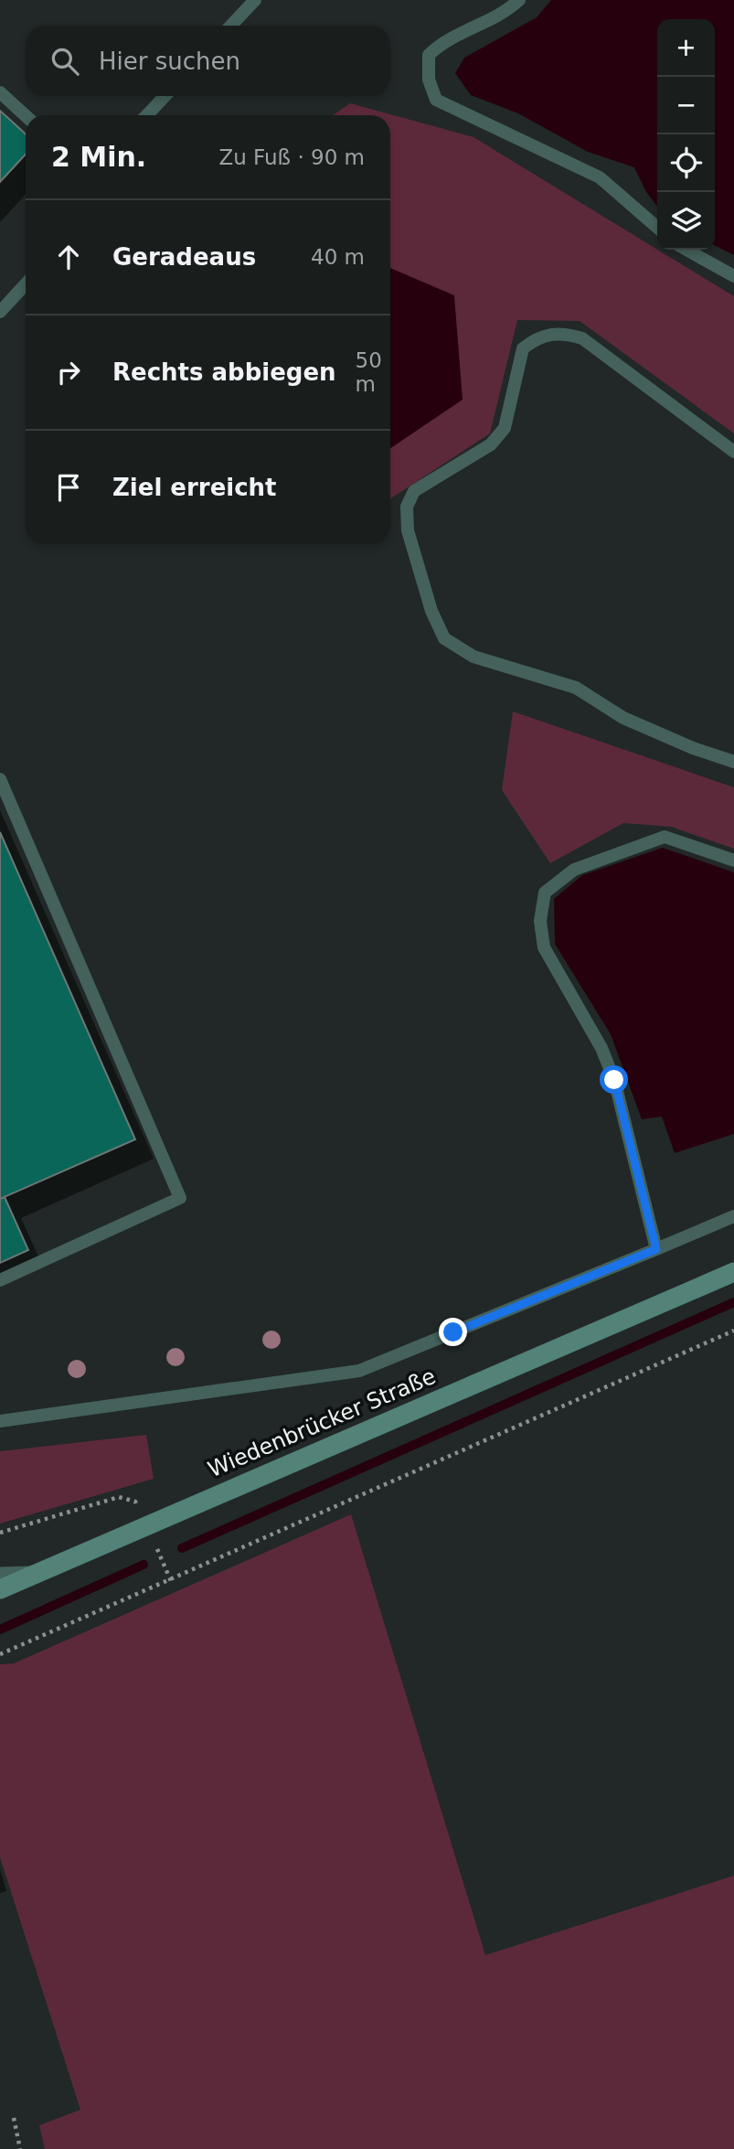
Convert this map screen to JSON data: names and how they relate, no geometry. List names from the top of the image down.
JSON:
{
  "streets": {
    "street": ["Wiedenbrücker Straße"]
  },
  "page": {
    "map_buttons": ["+", "−"],
    "search": "Hier suchen",
    "heading": ["2 Min.", "Zu Fuß · 90 m"],
    "list": [
      ["Geradeaus", "40 m"],
      ["Rechts abbiegen", "50 m"],
      "Ziel erreicht"
    ]
  }
}
